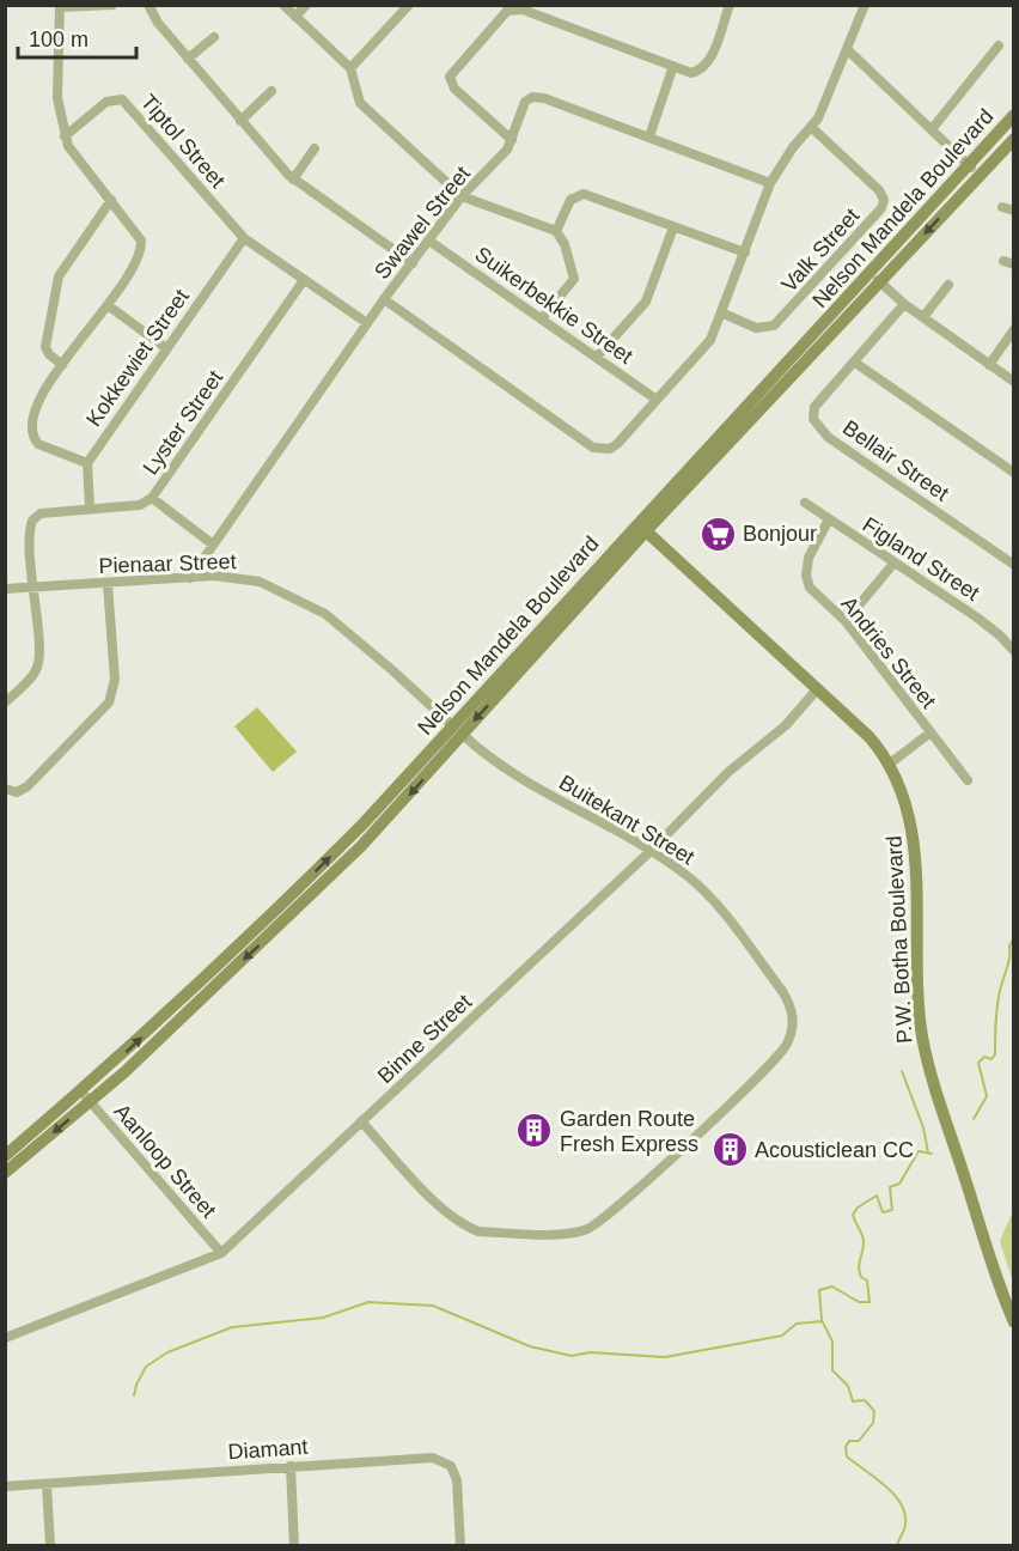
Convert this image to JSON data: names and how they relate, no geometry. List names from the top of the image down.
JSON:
{
  "streets": {
    "street": [
      "Tiptol Street",
      "Nelson Mandela Boulevard",
      "Swawel Street",
      "Valk Street",
      "Suikerbekkie Street",
      "Kokkewiet Street",
      "Lyster Street",
      "Bellair Street",
      "Figland Street",
      "Pienaar Street",
      "Andries Street",
      "Buitekant Street",
      "P.W. Botha Boulevard",
      "Binne Street",
      "Aanloop Street",
      "Diamant"
    ]
  },
  "crossings": [
    ["Tiptol Street", "Swawel Street"],
    ["Tiptol Street", "Kokkewiet Street"],
    ["Tiptol Street", "Lyster Street"],
    ["Nelson Mandela Boulevard", "Pienaar Street"],
    ["Nelson Mandela Boulevard", "Buitekant Street"],
    ["Nelson Mandela Boulevard", "P.W. Botha Boulevard"],
    ["Nelson Mandela Boulevard", "Aanloop Street"],
    ["Swawel Street", "Suikerbekkie Street"],
    ["Swawel Street", "Pienaar Street"],
    ["Lyster Street", "Pienaar Street"],
    ["Figland Street", "Andries Street"],
    ["Pienaar Street", "Buitekant Street"],
    ["Andries Street", "P.W. Botha Boulevard"],
    ["Buitekant Street", "Binne Street"],
    ["P.W. Botha Boulevard", "Binne Street"],
    ["Binne Street", "Aanloop Street"]
  ],
  "places": {
    "supermarket": ["Bonjour"],
    "building": ["Garden Route Fresh Express", "Acousticlean CC"]
  },
  "scale_bar": "100 m"
}
